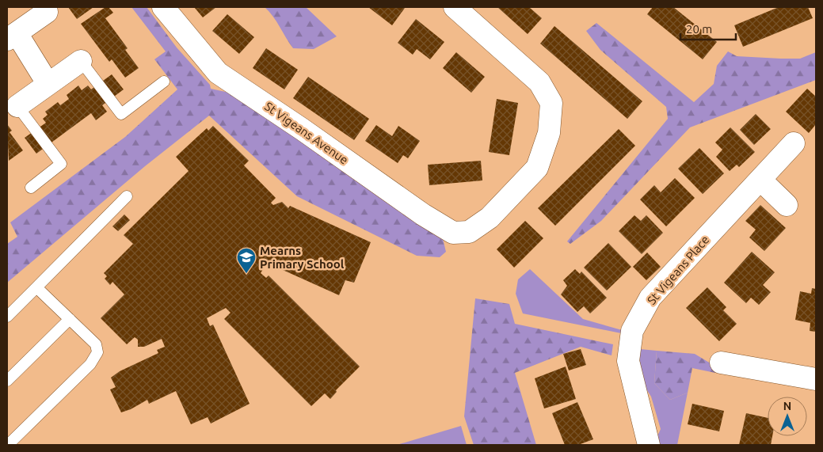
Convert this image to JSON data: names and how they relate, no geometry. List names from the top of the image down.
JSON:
{
  "streets": {
    "street": ["St Vigeans Avenue", "St Vigeans Place"]
  },
  "places": {
    "school or university": ["Mearns Primary School"]
  },
  "scale_bar": "20 m",
  "north": "top"
}
